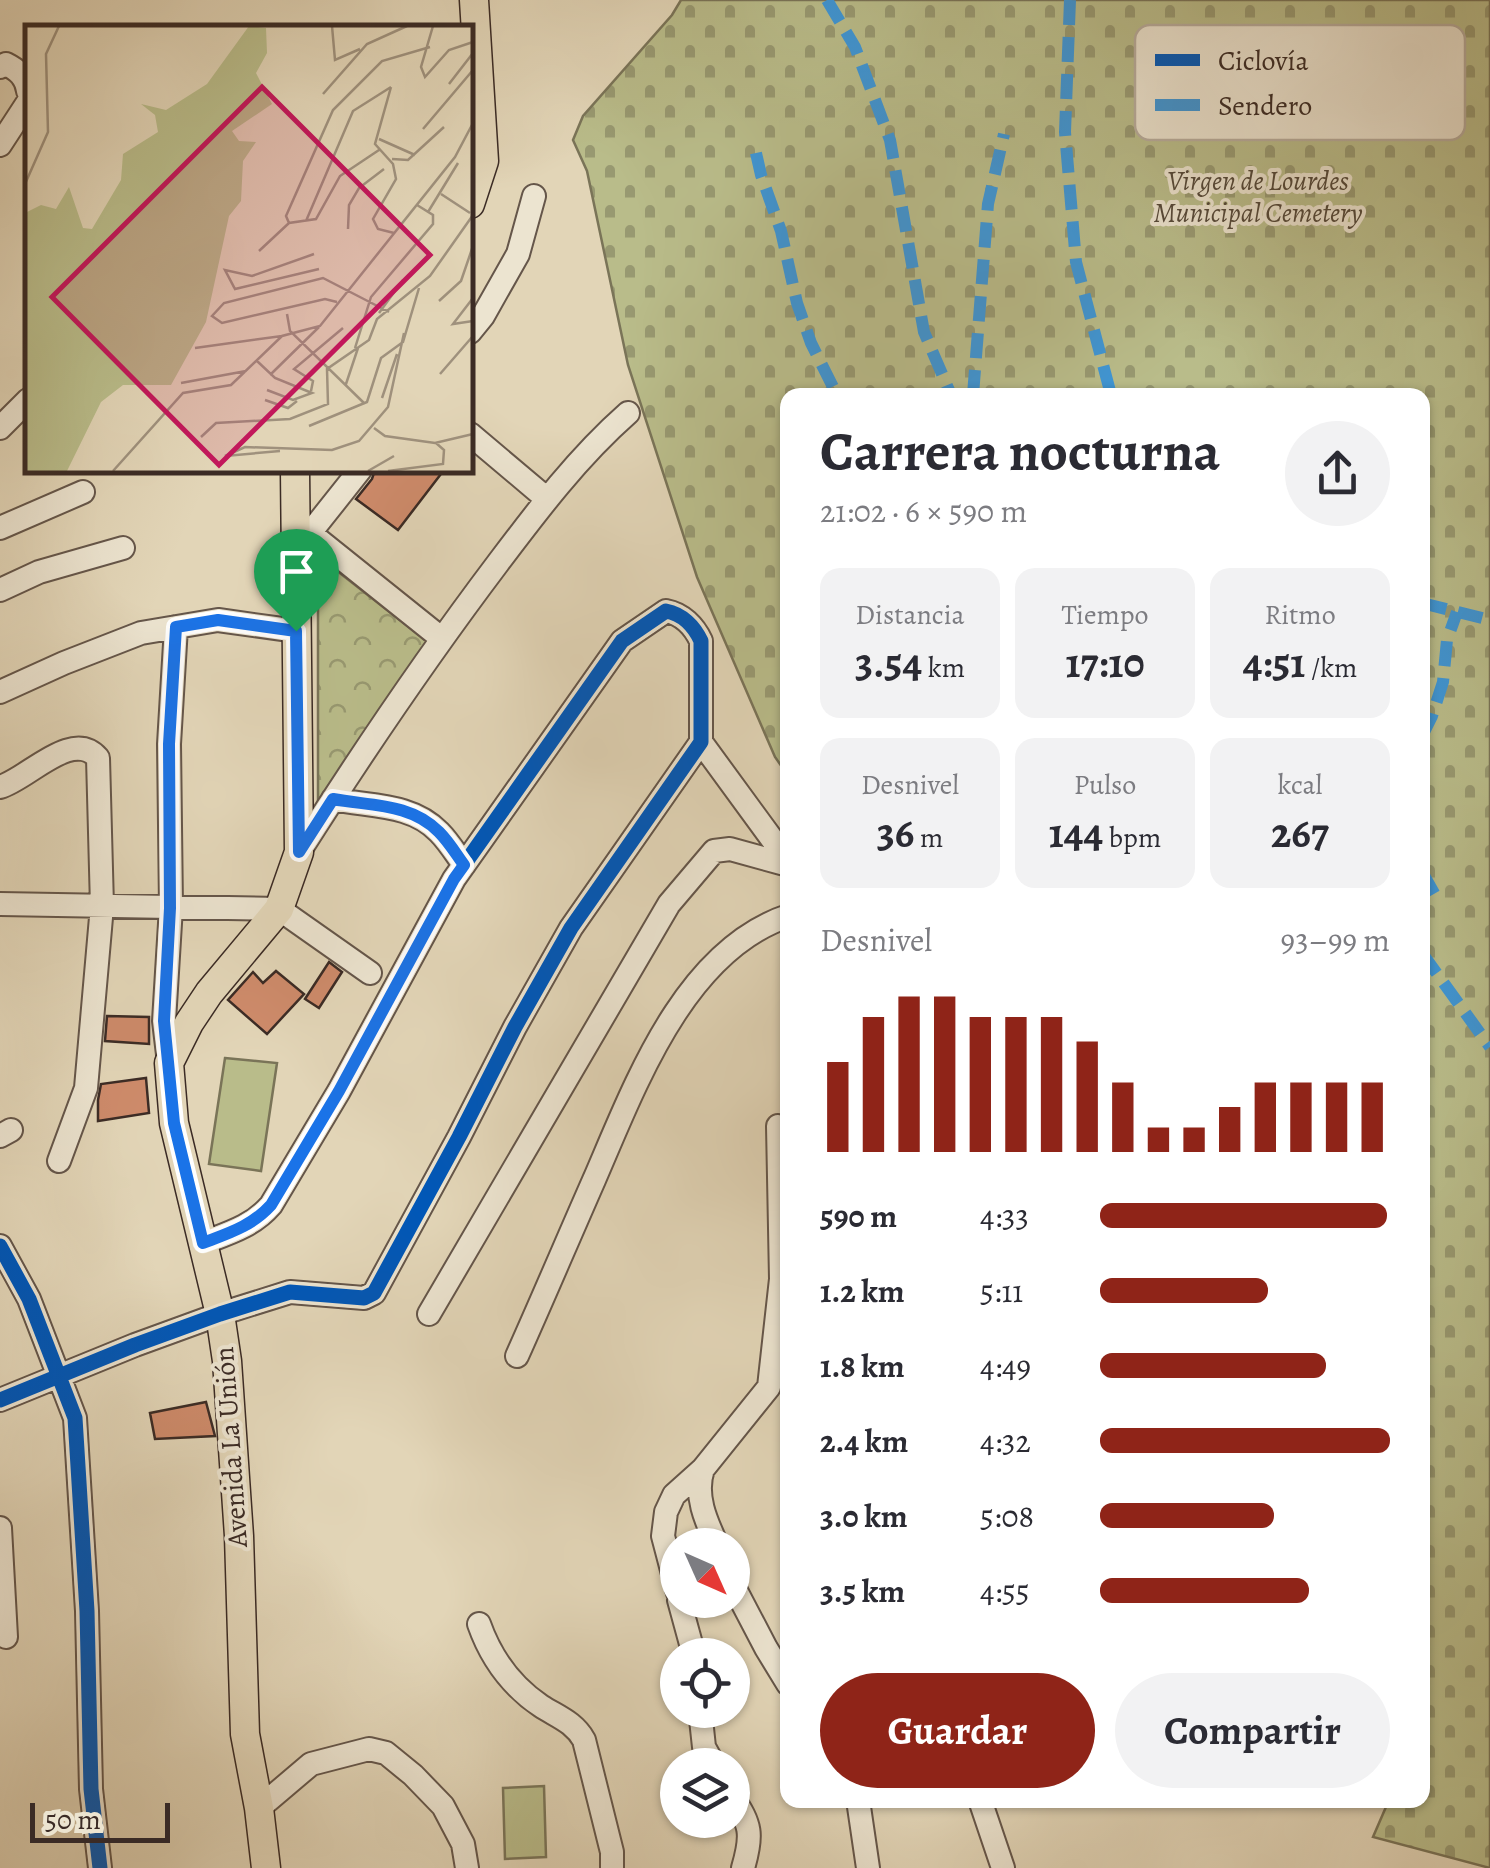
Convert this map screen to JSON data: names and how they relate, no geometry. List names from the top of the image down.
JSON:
{
  "streets": {
    "main road": ["Avenida La Unión"]
  },
  "parks": ["Virgen de Lourdes Municipal Cemetery"],
  "legend": ["Ciclovía", "Sendero"],
  "scale_bar": "50 m",
  "north": "bottom right",
  "page": {
    "heading": ["Carrera nocturna", "21:02 · 6 × 590 m"],
    "stats": [
      ["Distancia", "3.54 km"],
      ["Tiempo", "17:10"],
      ["Ritmo", "4:51 /km"],
      ["Desnivel", "36 m"],
      ["Pulso", "144 bpm"],
      ["kcal", "267"]
    ],
    "chart": ["Desnivel", "93–99 m"],
    "list": [
      {
        "name": "590 m",
        "note": "4:33"
      },
      {
        "name": "1.2 km",
        "note": "5:11"
      },
      {
        "name": "1.8 km",
        "note": "4:49"
      },
      {
        "name": "2.4 km",
        "note": "4:32"
      },
      {
        "name": "3.0 km",
        "note": "5:08"
      },
      {
        "name": "3.5 km",
        "note": "4:55"
      }
    ],
    "buttons": ["Guardar", "Compartir"],
    "scale": "50 m"
  }
}
